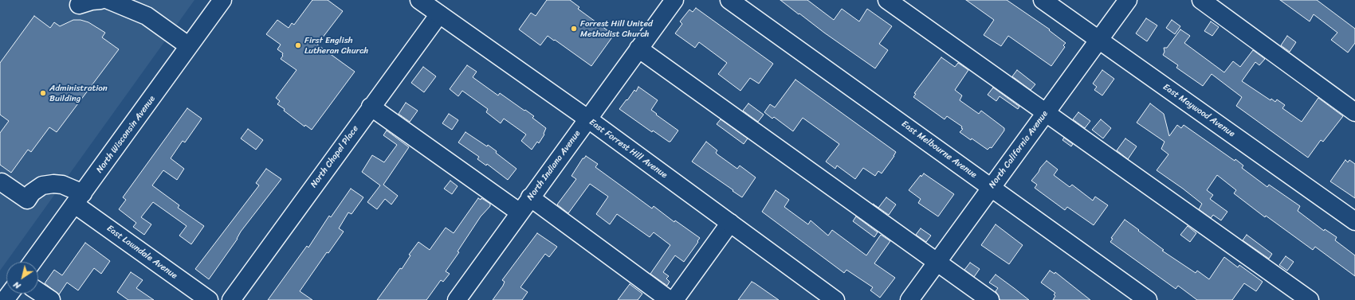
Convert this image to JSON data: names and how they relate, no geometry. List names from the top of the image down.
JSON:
{
  "streets": {
    "street": [
      "East Maywood Avenue",
      "North Wisconsin Avenue",
      "East Forrest Hill Avenue",
      "East Melbourne Avenue",
      "North California Avenue",
      "North Chapel Place",
      "North Indiana Avenue",
      "East Lawndale Avenue"
    ]
  },
  "crossings": [
    ["East Maywood Avenue", "North California Avenue"],
    ["North Wisconsin Avenue", "East Lawndale Avenue"],
    ["East Forrest Hill Avenue", "North Chapel Place"],
    ["East Forrest Hill Avenue", "North Indiana Avenue"],
    ["East Melbourne Avenue", "North California Avenue"]
  ],
  "places": ["Forrest Hill United Methodist Church", "First English Lutheran Church", "Administration Building"],
  "north": "bottom left"
}
